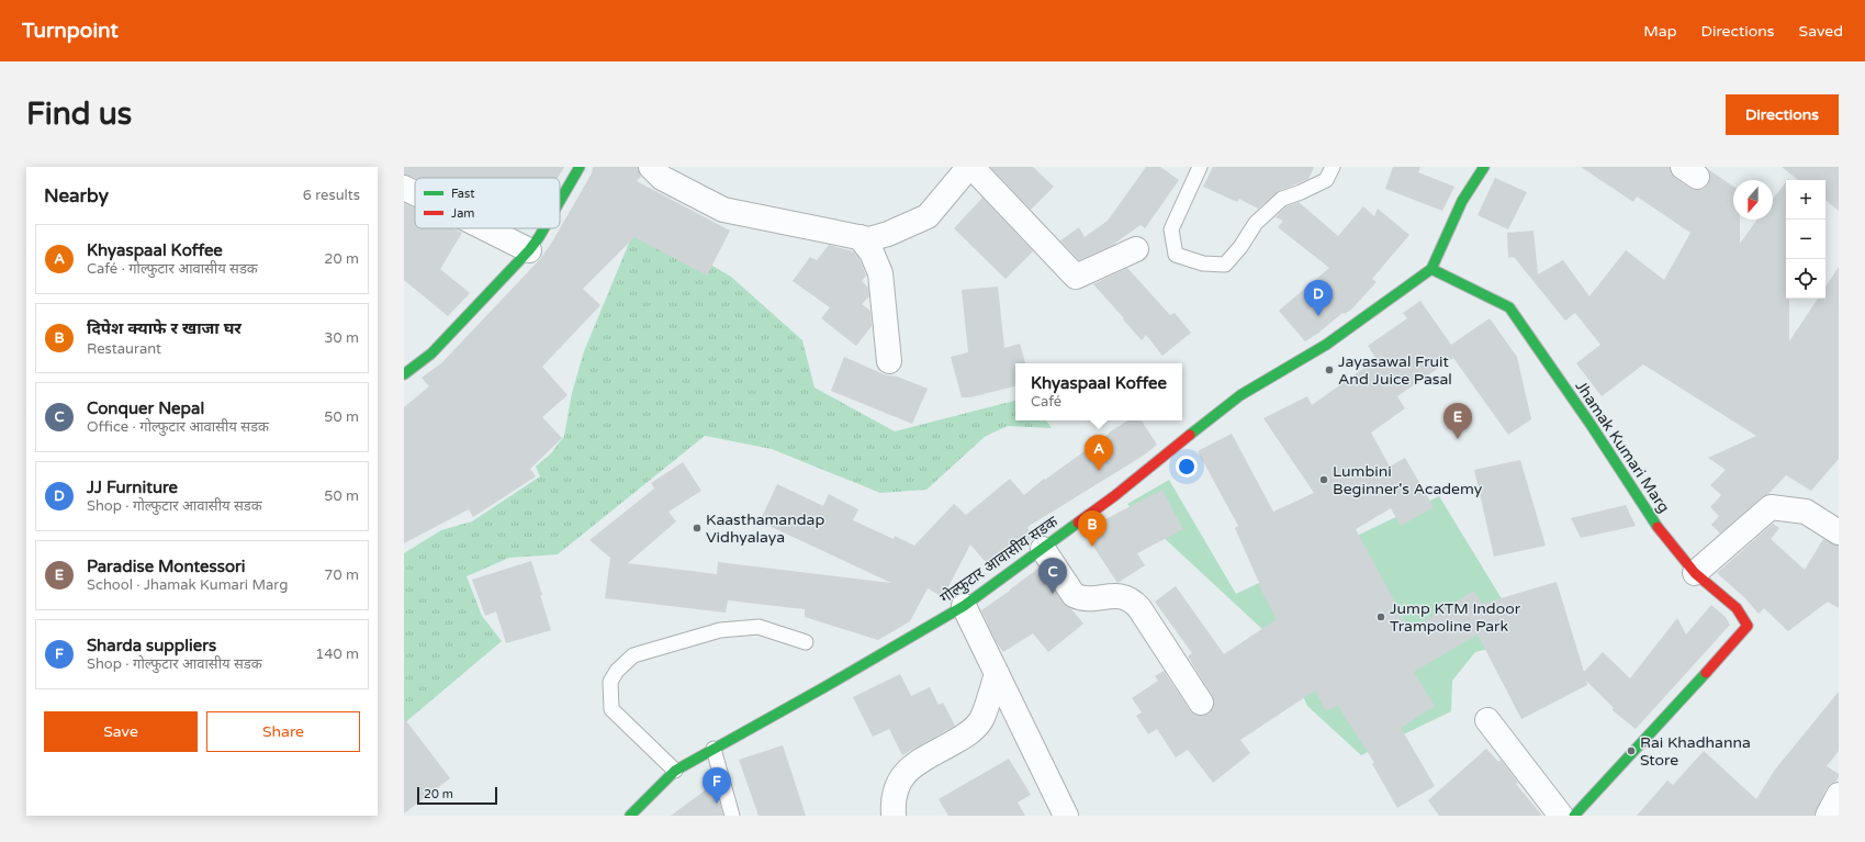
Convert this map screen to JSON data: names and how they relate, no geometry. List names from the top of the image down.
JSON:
{
  "streets": {
    "main road": ["Jhamak Kumari Marg", "गोल्फुटार आवासीय सडक"]
  },
  "crossings": [
    ["Jhamak Kumari Marg", "गोल्फुटार आवासीय सडक"]
  ],
  "places": [
    "Jayasawal Fruit And Juice Pasal",
    "Lumbini Beginner's Academy",
    "Kaasthamandap Vidhyalaya",
    "Jump KTM Indoor Trampoline Park",
    "Rai Khadhanna Store"
  ],
  "legend": ["Fast", "Jam"],
  "scale_bar": "20 m",
  "north": "bottom",
  "page": {
    "header": "Turnpoint",
    "nav": ["Map", "Directions", "Saved"],
    "buttons": [
      "Directions",
      ["Save", "Share"]
    ],
    "title": "Find us",
    "heading": ["Nearby", "6 results"],
    "map_buttons": ["+", "−"],
    "list": [
      {
        "mark": "A",
        "name": "Khyaspaal Koffee",
        "note": "Café · गोल्फुटार आवासीय सडक",
        "value": "20 m"
      },
      {
        "mark": "B",
        "name": "दिपेश क्याफे र खाजा घर",
        "note": "Restaurant",
        "value": "30 m"
      },
      {
        "mark": "C",
        "name": "Conquer Nepal",
        "note": "Office · गोल्फुटार आवासीय सडक",
        "value": "50 m"
      },
      {
        "mark": "D",
        "name": "JJ Furniture",
        "note": "Shop · गोल्फुटार आवासीय सडक",
        "value": "50 m"
      },
      {
        "mark": "E",
        "name": "Paradise Montessori",
        "note": "School · Jhamak Kumari Marg",
        "value": "70 m"
      },
      {
        "mark": "F",
        "name": "Sharda suppliers",
        "note": "Shop · गोल्फुटार आवासीय सडक",
        "value": "140 m"
      }
    ],
    "pins": [
      "D",
      "E",
      "A",
      "B",
      "C",
      "F"
    ],
    "popup": ["Khyaspaal Koffee", "Café"],
    "scale": "20 m"
  }
}
